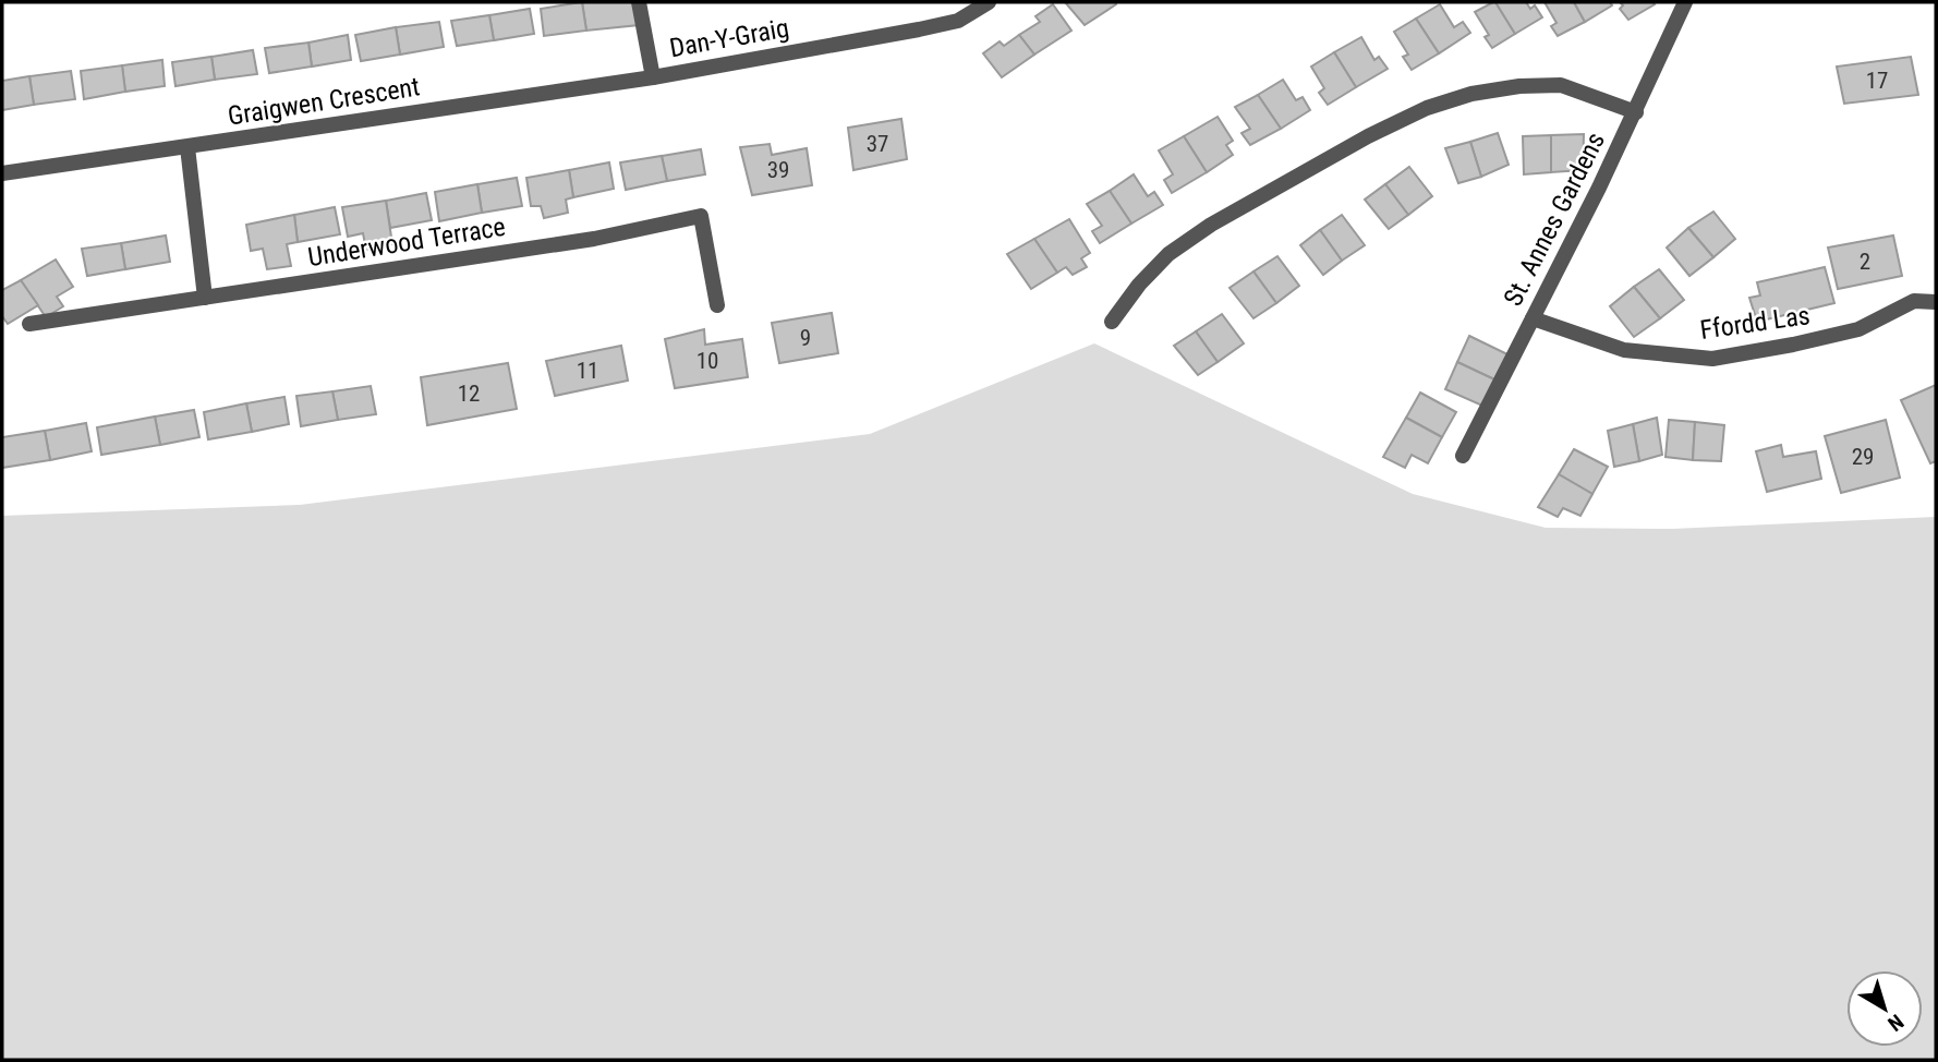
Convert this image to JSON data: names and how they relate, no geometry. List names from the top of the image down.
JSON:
{
  "streets": {
    "street": [
      "Dan-Y-Graig",
      "Graigwen Crescent",
      "St. Annes Gardens",
      "Underwood Terrace",
      "Ffordd Las"
    ]
  },
  "crossings": [
    ["Dan-Y-Graig", "Graigwen Crescent"],
    ["St. Annes Gardens", "Ffordd Las"]
  ],
  "house_numbers": [
    "17",
    "37",
    "39",
    "2",
    "9",
    "10",
    "11",
    "12",
    "29"
  ],
  "north": "bottom right"
}
